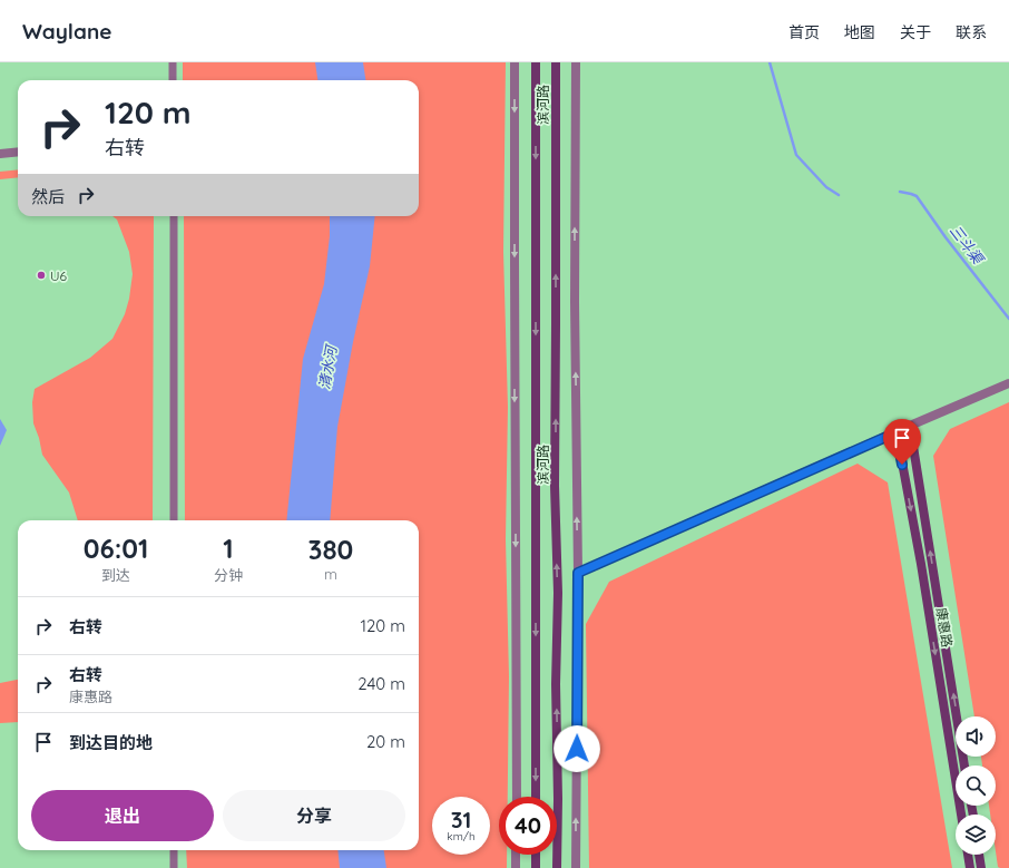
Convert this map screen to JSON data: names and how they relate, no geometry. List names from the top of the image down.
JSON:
{
  "streets": {
    "main road": ["滨河路", "康惠路"]
  },
  "water": ["三斗渠", "清水河"],
  "places": ["U6"],
  "page": {
    "header": "Waylane",
    "nav": [
      "首页",
      "地图",
      "关于",
      "联系"
    ],
    "turn": ["120 m", "右转"],
    "then": "然后",
    "eta": [
      "06:01",
      "到达",
      "1",
      "分钟",
      "380",
      "m"
    ],
    "list": [
      {
        "name": "右转",
        "value": "120 m"
      },
      {
        "name": "右转",
        "note": "康惠路",
        "value": "240 m"
      },
      {
        "name": "到达目的地",
        "value": "20 m"
      }
    ],
    "buttons": ["退出", "分享"],
    "speed": "31 km/h",
    "limit": "40"
  }
}
